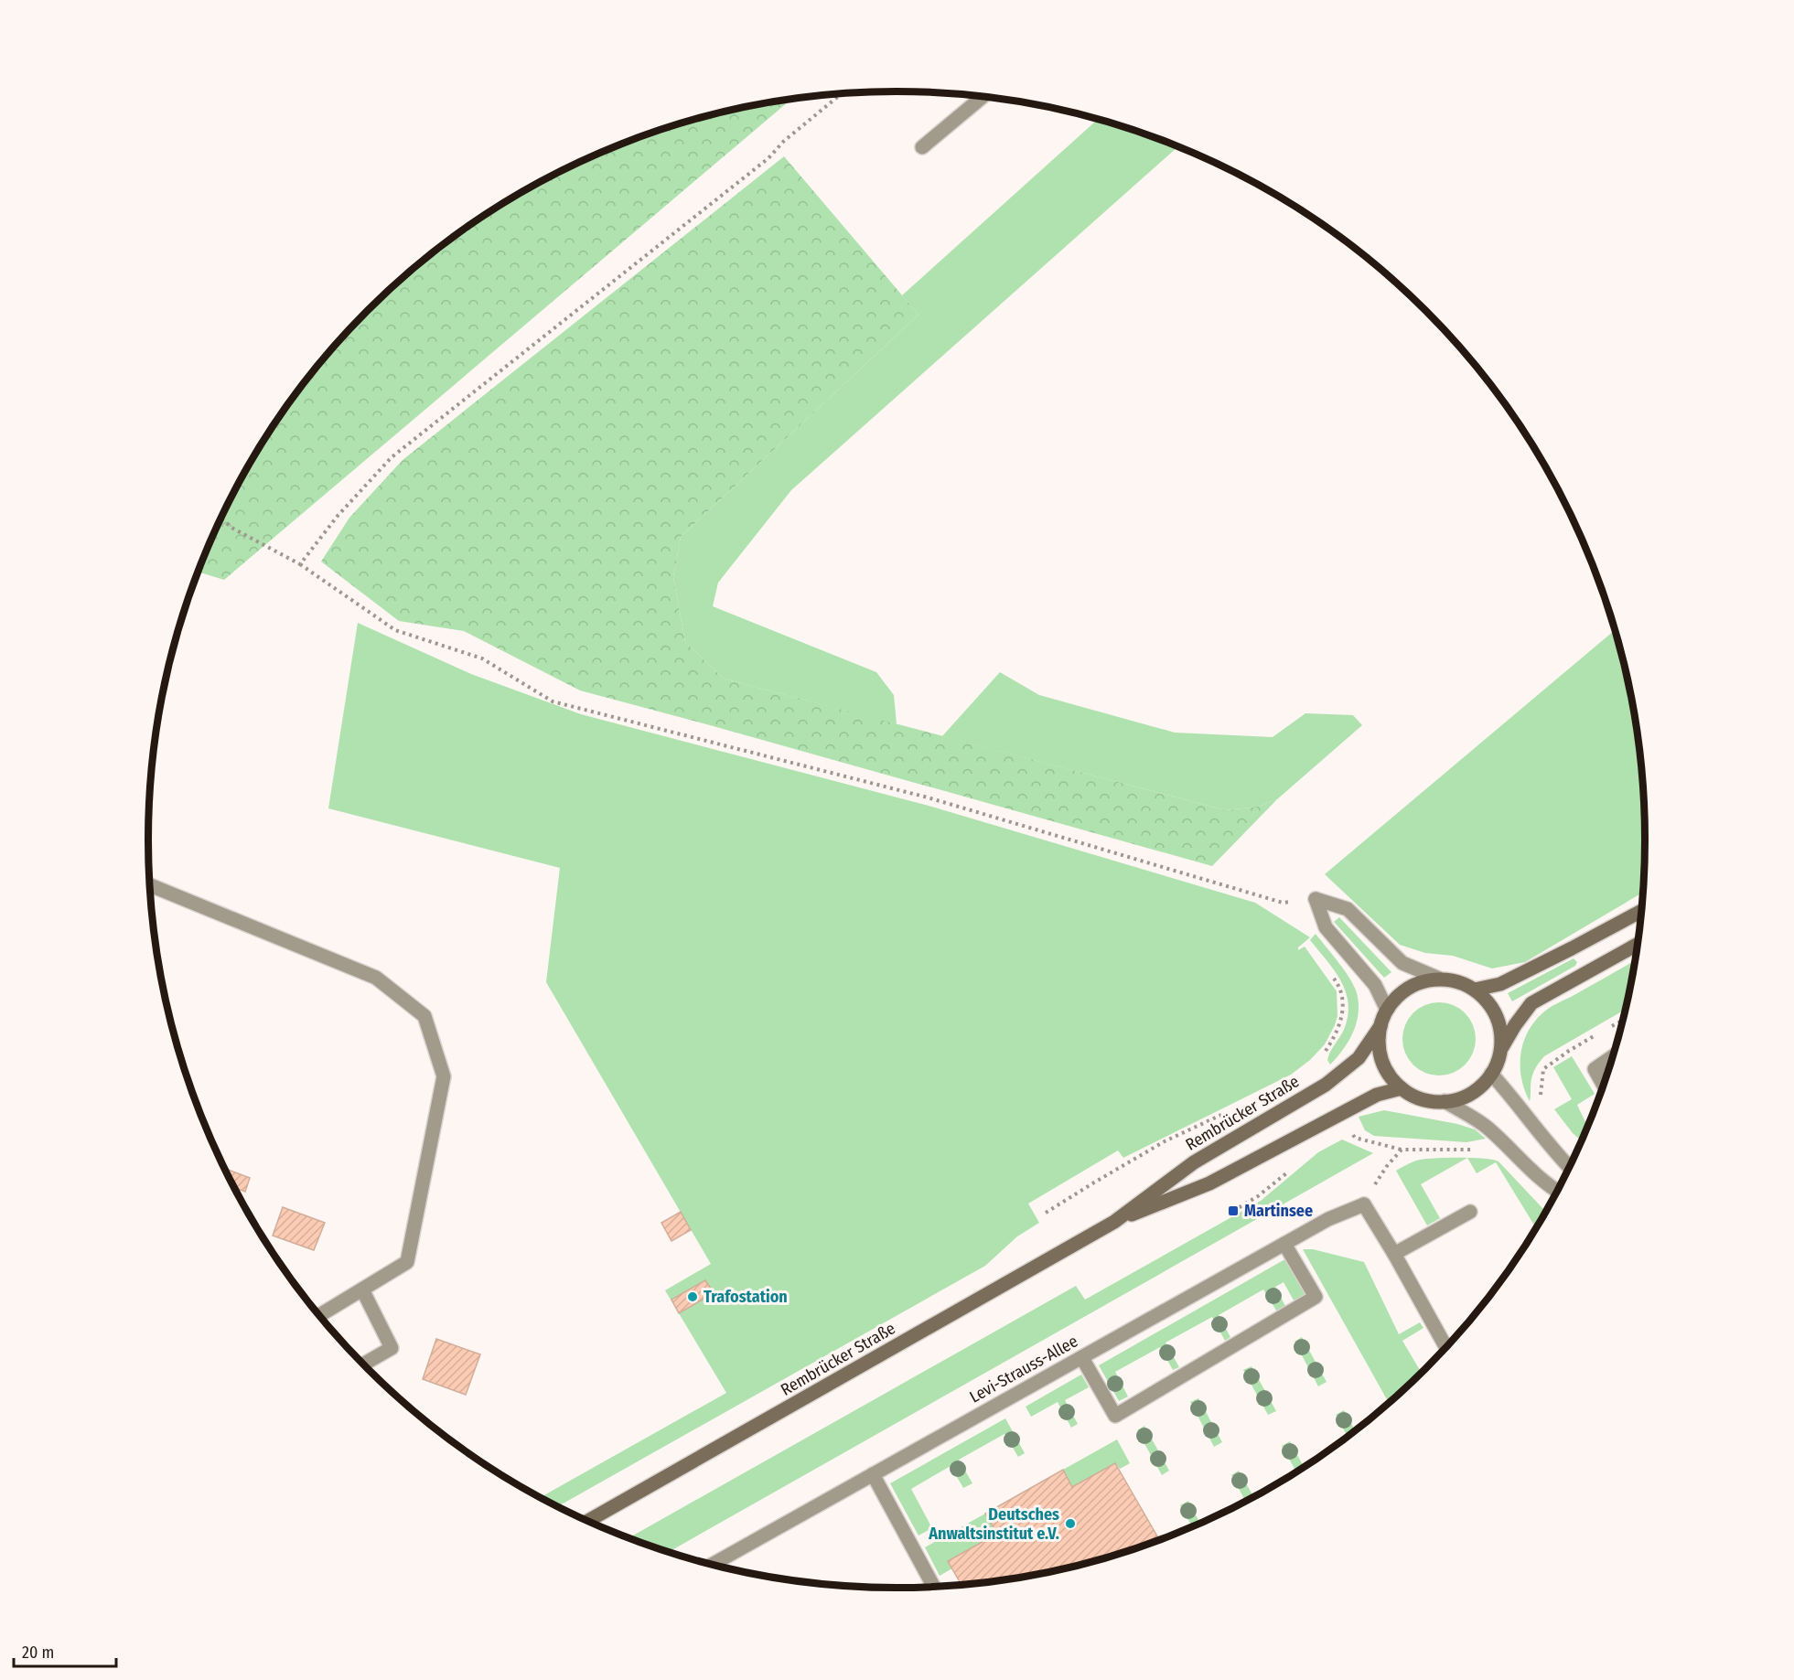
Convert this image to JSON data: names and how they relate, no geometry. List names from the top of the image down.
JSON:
{
  "streets": {
    "main road": ["Rembrücker Straße"],
    "street": ["Levi-Strauss-Allee"]
  },
  "places": {
    "transit": ["Martinsee"],
    "other": ["Trafostation", "Deutsches Anwaltsinstitut e.V."]
  },
  "scale_bar": "20 m"
}
